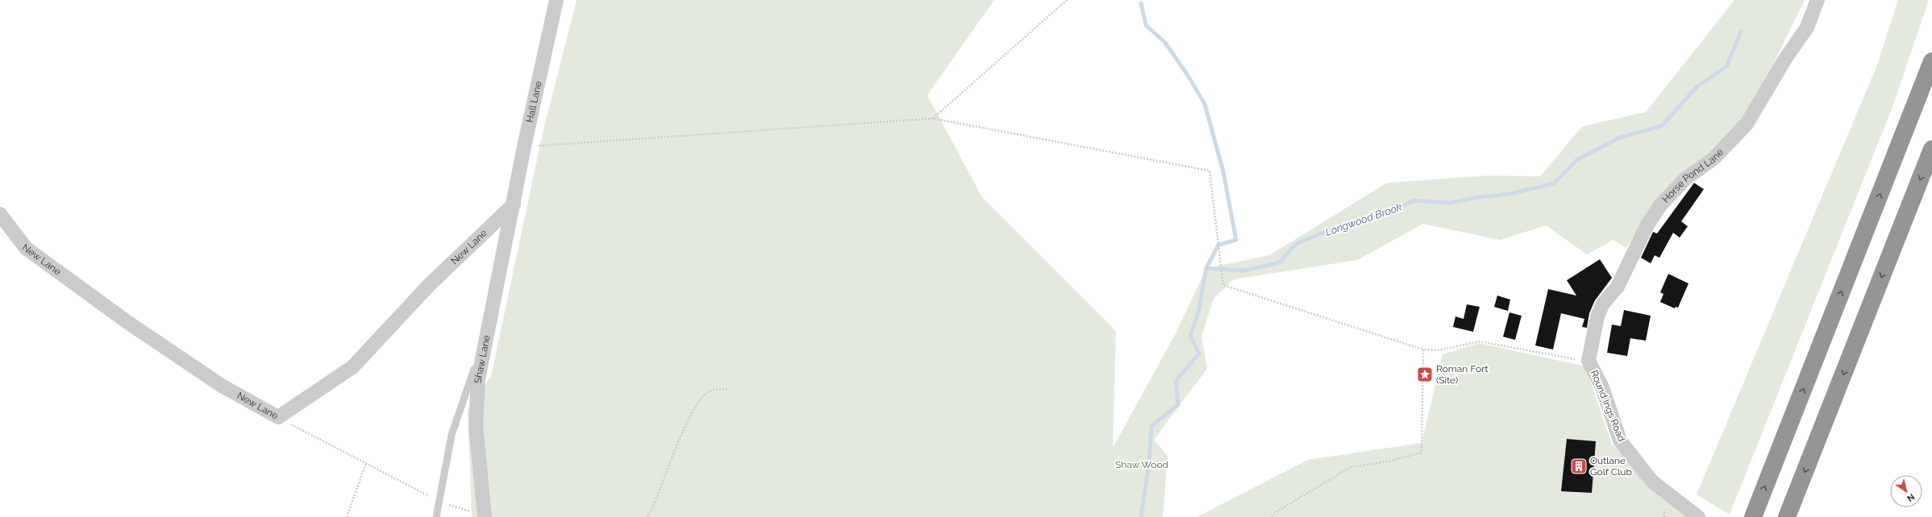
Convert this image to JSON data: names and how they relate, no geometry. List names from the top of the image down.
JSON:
{
  "streets": {
    "street": [
      "Hall Lane",
      "Horse Pond Lane",
      "New Lane",
      "Shaw Lane",
      "Round Ings Road"
    ]
  },
  "crossings": [
    ["Hall Lane", "New Lane"],
    ["Hall Lane", "Shaw Lane"],
    ["Horse Pond Lane", "Round Ings Road"],
    ["New Lane", "Shaw Lane"]
  ],
  "water": ["Longwood Brook"],
  "parks": ["Shaw Wood"],
  "places": {
    "place": ["Roman Fort (Site)"],
    "building": ["Outlane Golf Club"]
  },
  "north": "bottom right"
}
